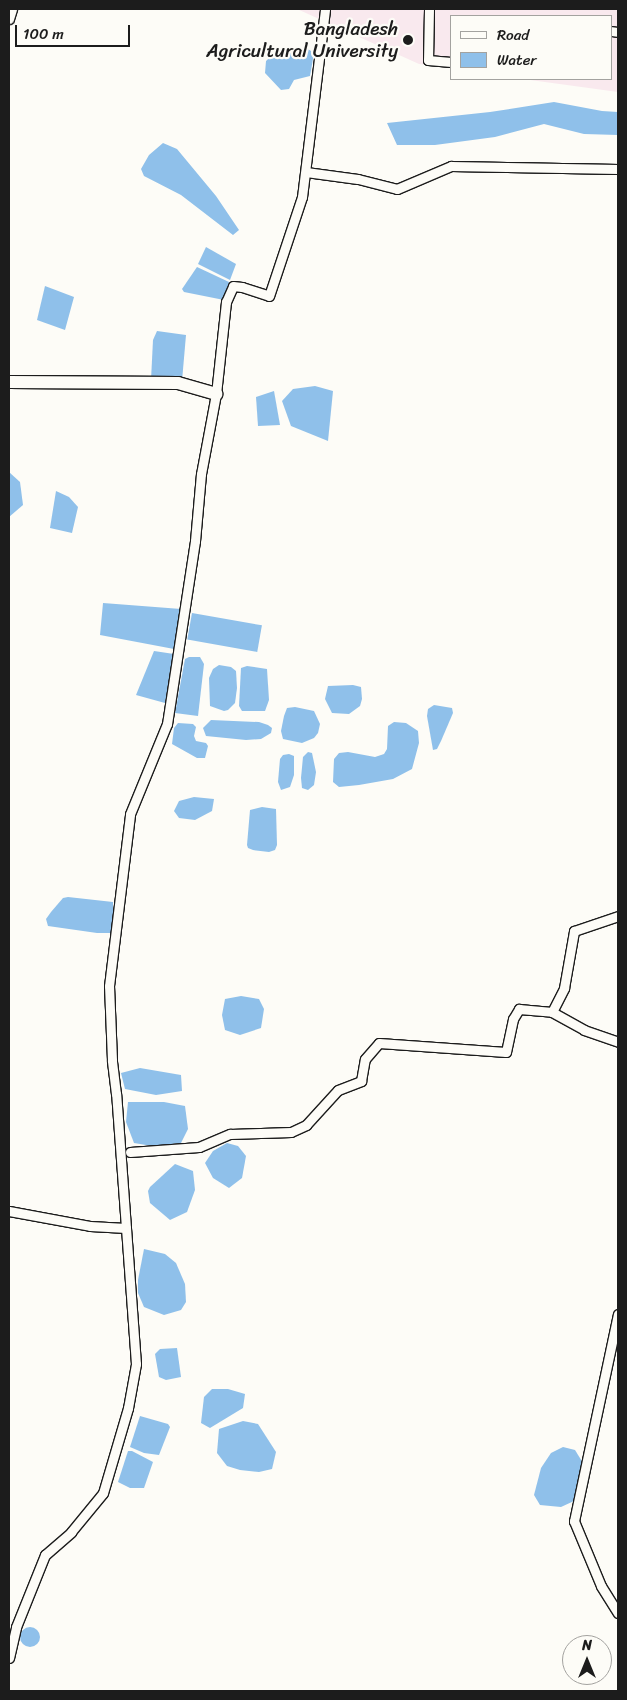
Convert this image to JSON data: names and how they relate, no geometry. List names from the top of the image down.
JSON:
{
  "places": ["Bangladesh Agricultural University"],
  "legend": ["Road", "Water"],
  "scale_bar": "100 m",
  "north": "top"
}
